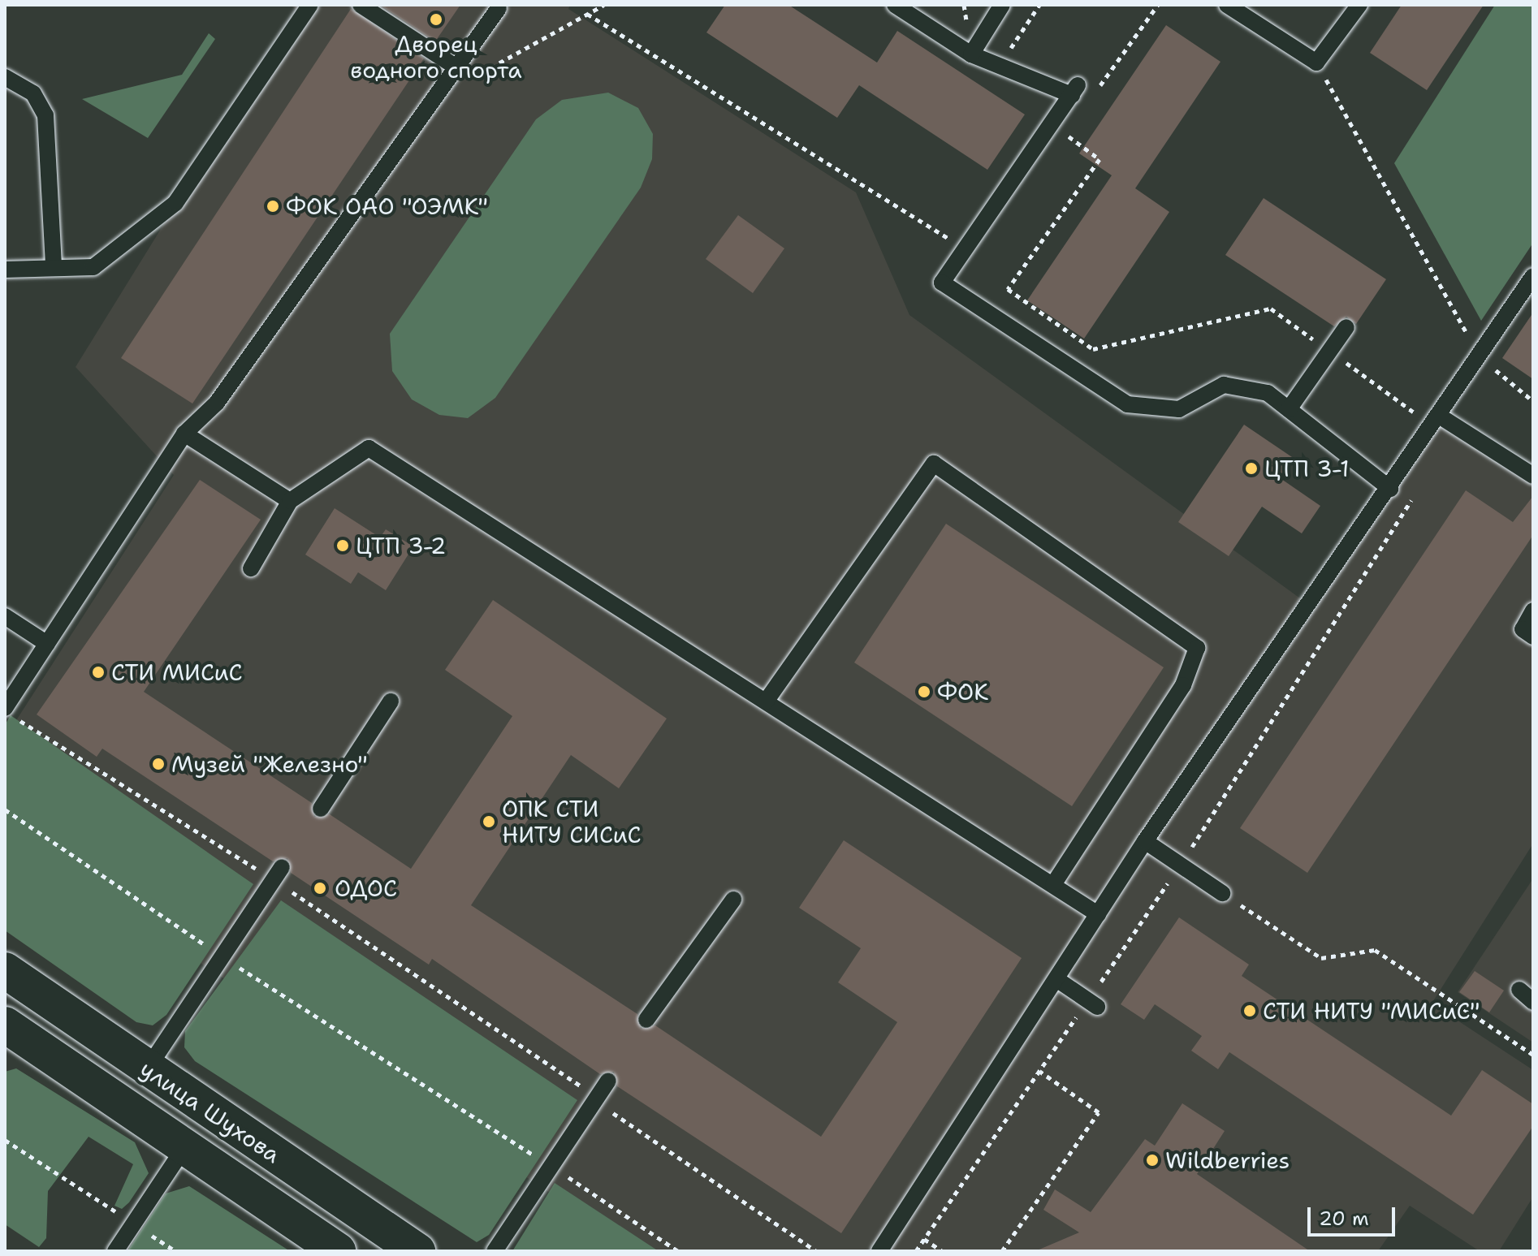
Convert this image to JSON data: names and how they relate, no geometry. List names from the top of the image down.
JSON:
{
  "streets": {
    "main road": ["улица Шухова"]
  },
  "places": [
    "Дворец водного спорта",
    "ФОК ОАО \"ОЭМК\"",
    "ЦТП 3-1",
    "ЦТП 3-2",
    "СТИ МИСиС",
    "ФОК",
    "Музей \"Железно\"",
    "ОПК СТИ НИТУ СИСиС",
    "ОДОС",
    "СТИ НИТУ \"МИСиС\"",
    "Wildberries"
  ],
  "scale_bar": "20 m"
}
